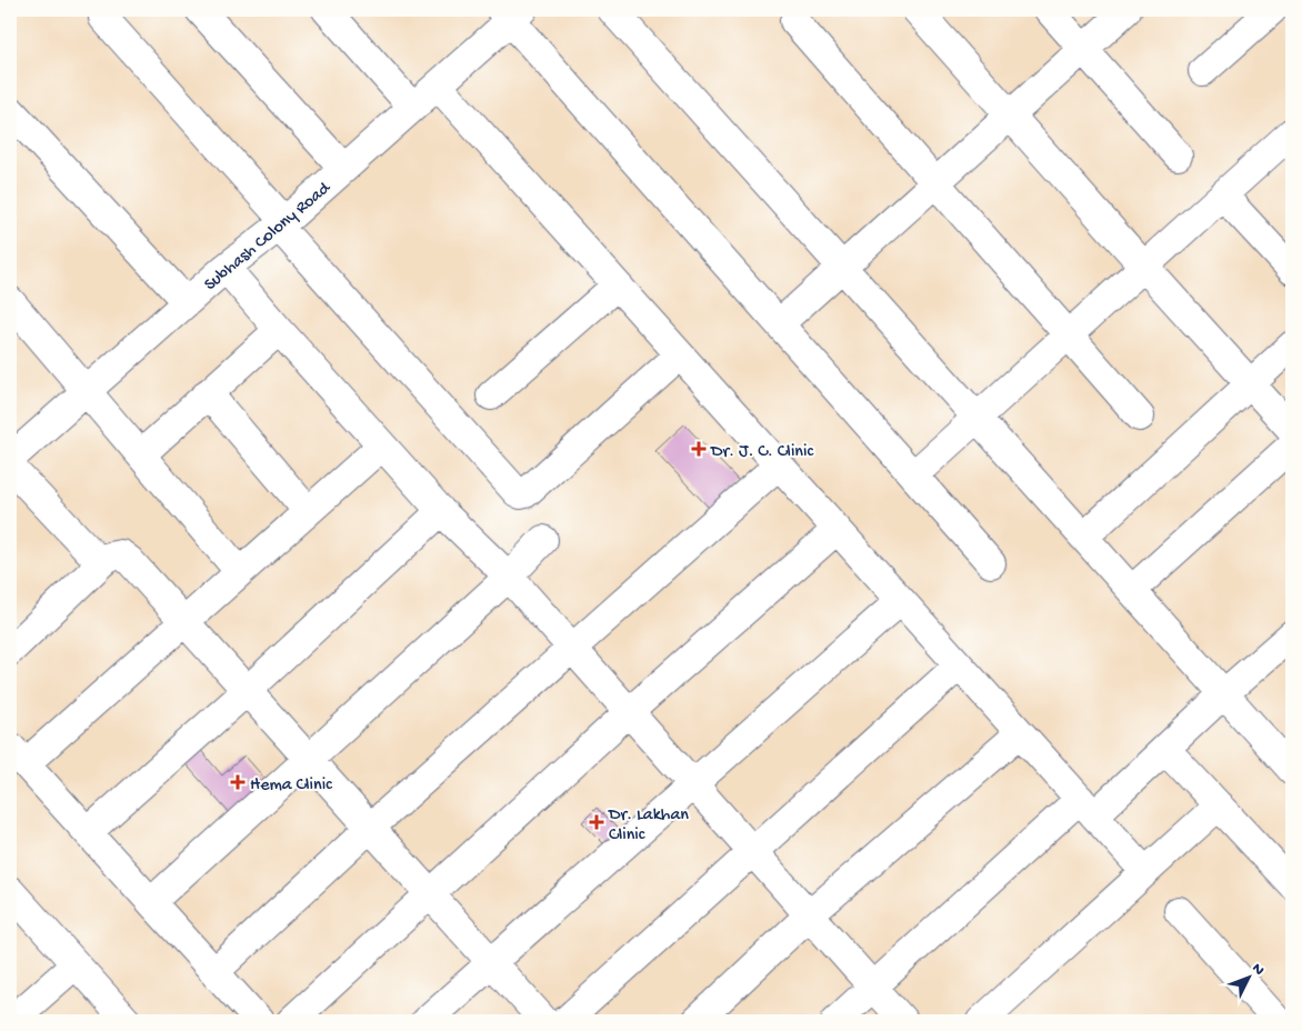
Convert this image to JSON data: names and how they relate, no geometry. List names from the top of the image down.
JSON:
{
  "streets": {
    "street": ["Subhash Colony Road"]
  },
  "places": {
    "health": ["Dr. J. C. Clinic", "Hema Clinic", "Dr. Lakhan Clinic"]
  },
  "north": "top right"
}
